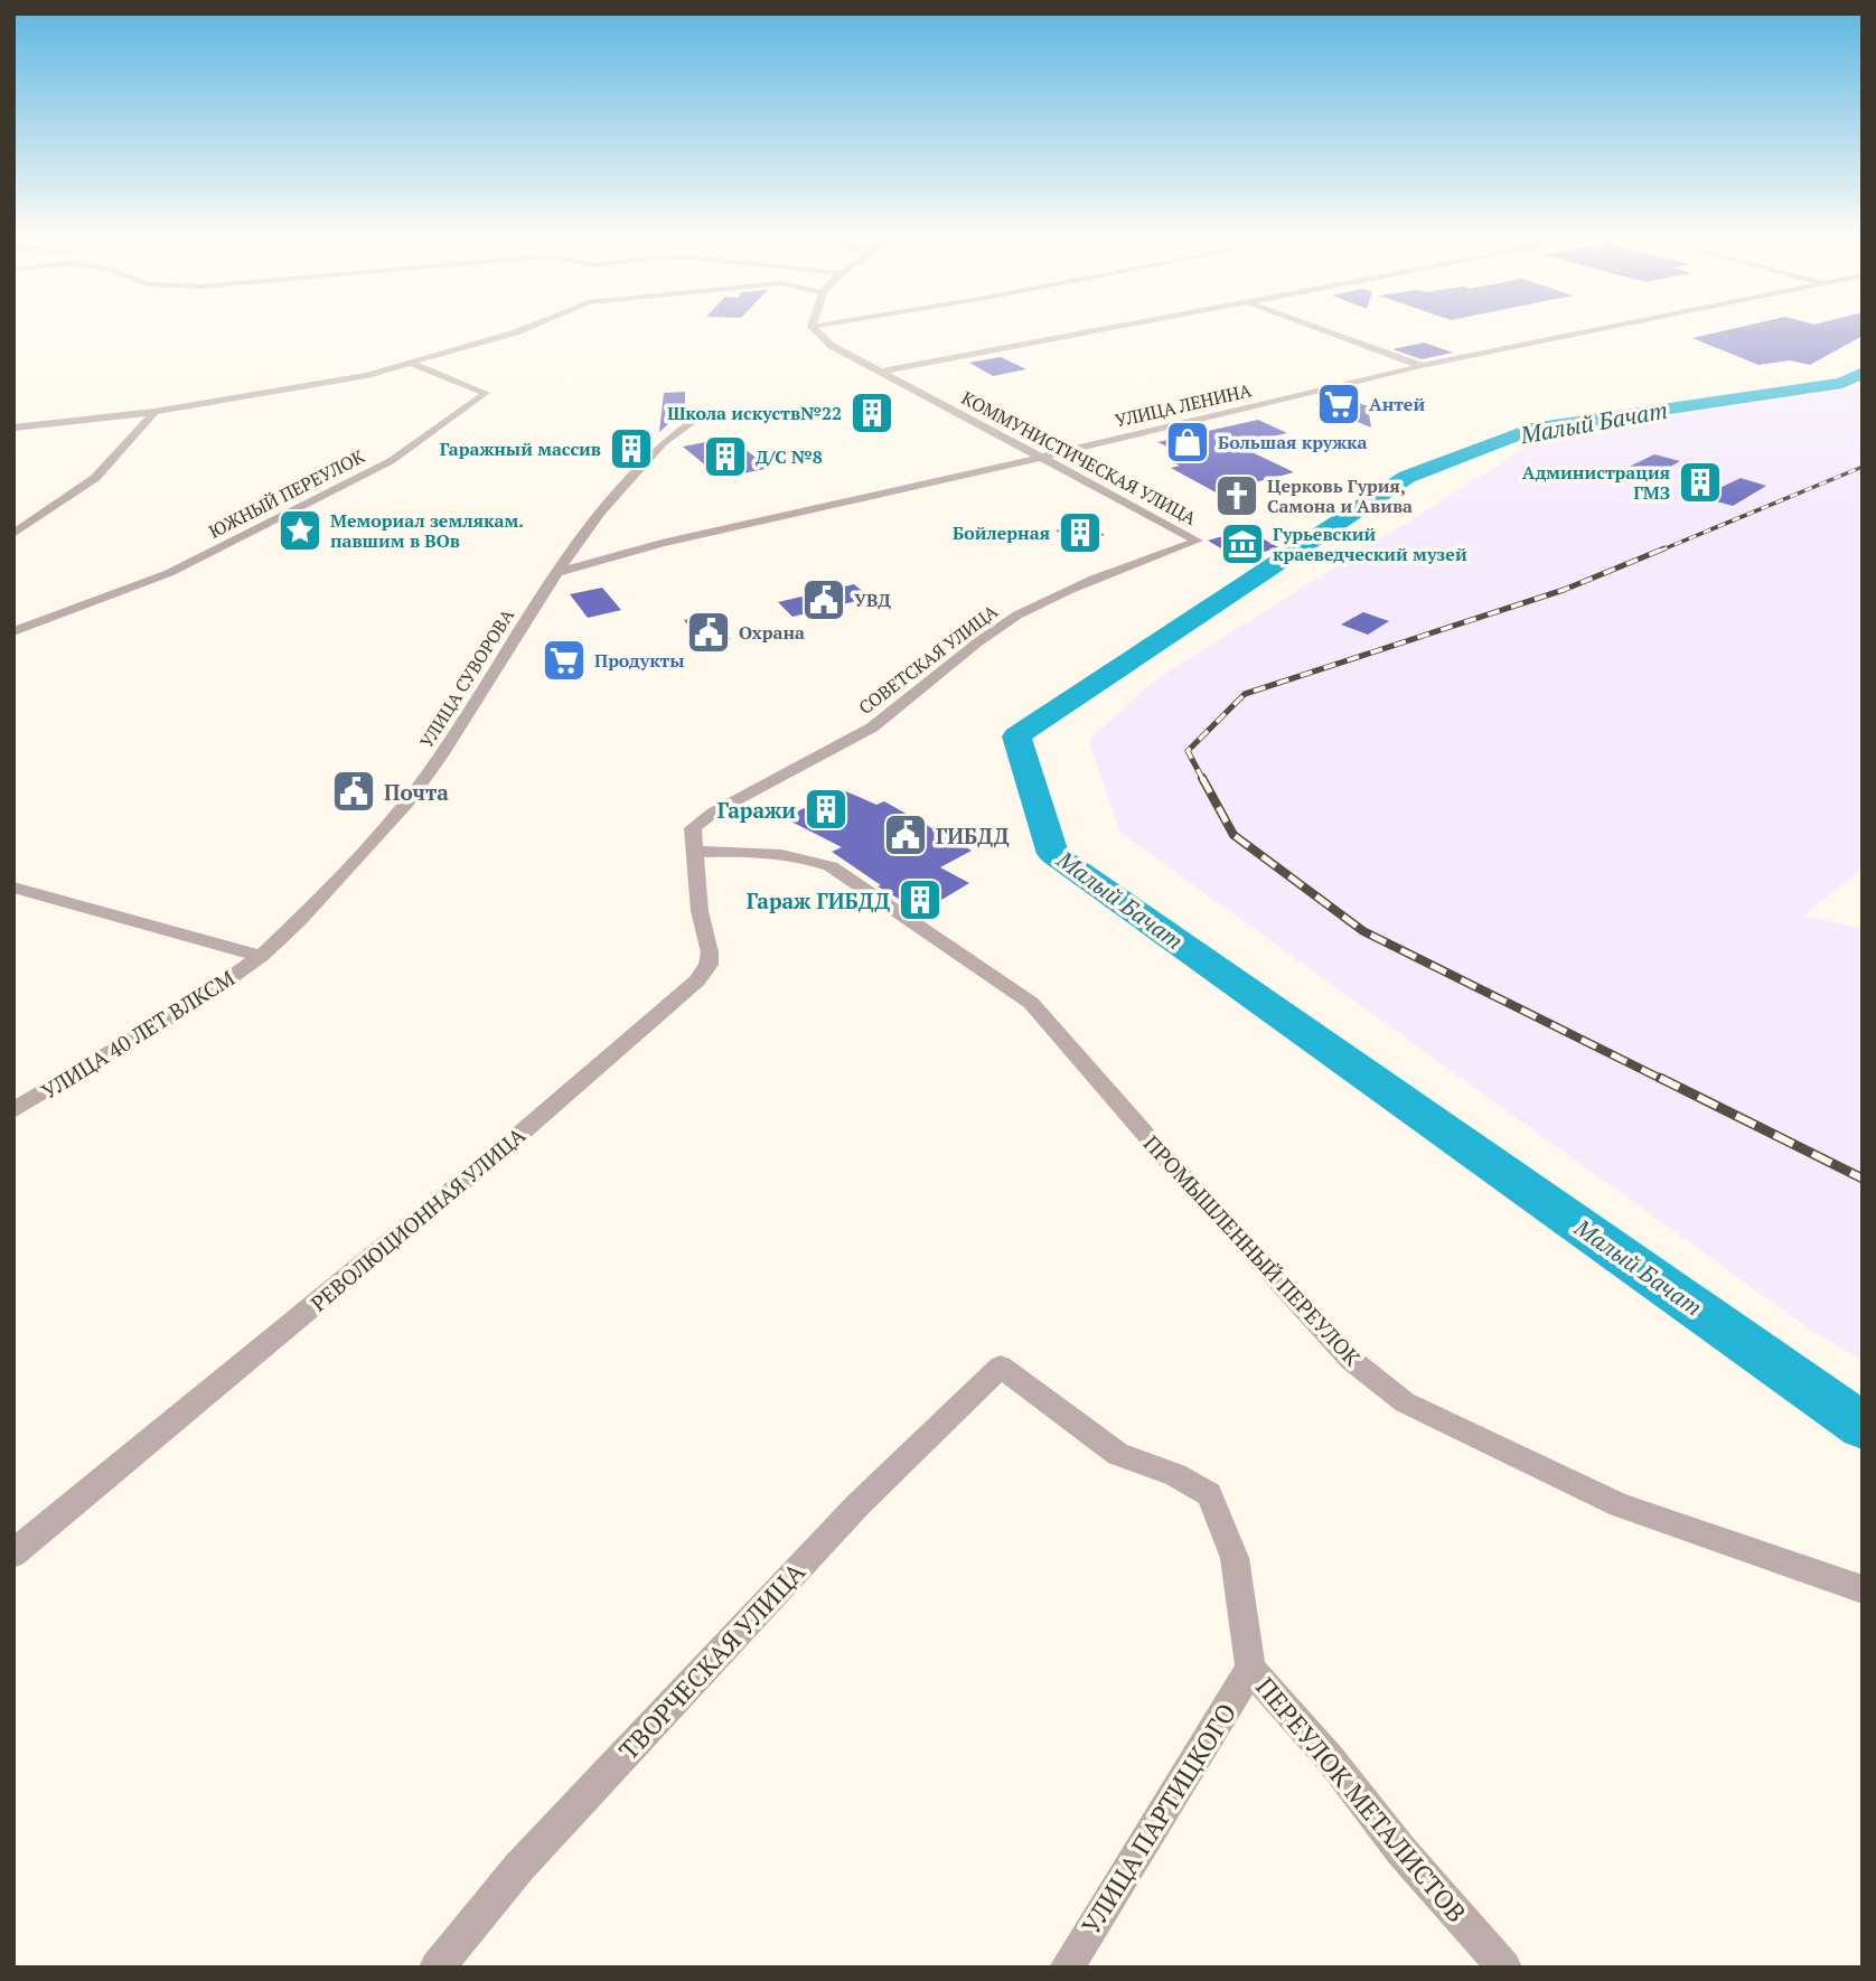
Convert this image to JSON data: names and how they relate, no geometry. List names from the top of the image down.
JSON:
{
  "streets": {
    "street": [
      "УЛИЦА ЛЕНИНА",
      "КОММУНИСТИЧЕСКАЯ УЛИЦА",
      "ЮЖНЫЙ ПЕРЕУЛОК",
      "СОВЕТСКАЯ УЛИЦА",
      "УЛИЦА СУВОРОВА",
      "УЛИЦА 40 ЛЕТ ВЛКСМ",
      "РЕВОЛЮЦИОННАЯ УЛИЦА",
      "ПРОМЫШЛЕННЫЙ ПЕРЕУЛОК",
      "ТВОРЧЕСКАЯ УЛИЦА",
      "ПЕРЕУЛОК МЕТАЛИСТОВ",
      "УЛИЦА ПАРТИЦКОГО"
    ]
  },
  "crossings": [
    ["УЛИЦА ЛЕНИНА", "КОММУНИСТИЧЕСКАЯ УЛИЦА"],
    ["УЛИЦА ЛЕНИНА", "УЛИЦА СУВОРОВА"],
    ["КОММУНИСТИЧЕСКАЯ УЛИЦА", "СОВЕТСКАЯ УЛИЦА"],
    ["СОВЕТСКАЯ УЛИЦА", "РЕВОЛЮЦИОННАЯ УЛИЦА"],
    ["УЛИЦА СУВОРОВА", "УЛИЦА 40 ЛЕТ ВЛКСМ"],
    ["РЕВОЛЮЦИОННАЯ УЛИЦА", "ПРОМЫШЛЕННЫЙ ПЕРЕУЛОК"],
    ["ТВОРЧЕСКАЯ УЛИЦА", "ПЕРЕУЛОК МЕТАЛИСТОВ"],
    ["ПЕРЕУЛОК МЕТАЛИСТОВ", "УЛИЦА ПАРТИЦКОГО"]
  ],
  "water": ["Малый Бачат"],
  "places": {
    "supermarket": ["Антей", "Продукты"],
    "building": [
      "Школа искуств№22",
      "Гаражный массив",
      "Д/С №8",
      "Администрация ГМЗ",
      "Бойлерная",
      "Гаражи",
      "Гараж ГИБДД"
    ],
    "shop": ["Большая кружка"],
    "church": ["Церковь Гурия, Самона и Авива"],
    "place": ["Мемориал землякам. павшим в ВОв"],
    "museum": ["Гурьевский краеведческий музей"],
    "public building": [
      "УВД",
      "Охрана",
      "Почта",
      "ГИБДД"
    ]
  }
}
